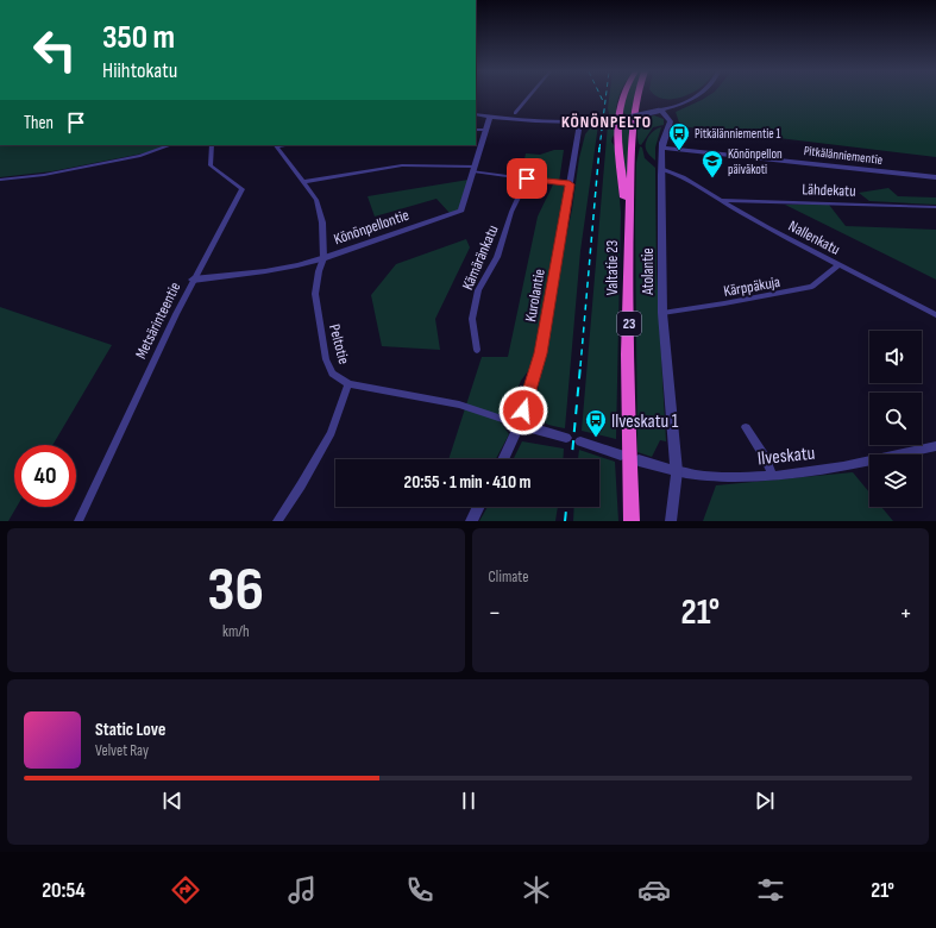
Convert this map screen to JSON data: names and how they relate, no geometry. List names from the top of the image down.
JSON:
{
  "streets": {
    "highway": ["Valtatie 23", "23"],
    "street": [
      "Pitkälänniementie",
      "Lähdekatu",
      "Könönpellontie",
      "Nallenkatu",
      "Kämäränkatu",
      "Atolantie",
      "Kärppäkuja",
      "Kurolantie",
      "Metsärinteentie",
      "Peltotie",
      "Ilveskatu"
    ]
  },
  "crossings": [
    ["Pitkälänniementie", "Atolantie"],
    ["Lähdekatu", "Nallenkatu"],
    ["Könönpellontie", "Metsärinteentie"],
    ["Könönpellontie", "Peltotie"],
    ["Nallenkatu", "Atolantie"],
    ["Nallenkatu", "Kärppäkuja"],
    ["Atolantie", "Kärppäkuja"],
    ["Atolantie", "Ilveskatu"],
    ["Kurolantie", "Peltotie"]
  ],
  "districts": ["KÖNÖNPELTO"],
  "places": {
    "bus stop": ["Pitkälänniementie 1", "Ilveskatu 1"],
    "school or university": ["Könönpellon päiväkoti"]
  },
  "page": {
    "turn": ["350 m", "Hiihtokatu"],
    "then": "Then",
    "limit": "40",
    "trip": "20:55 · 1 min · 410 m",
    "tile": [
      ["36", "km/h"],
      "Climate"
    ],
    "heat": ["−", "21°", "+"],
    "song": ["Static Love", "Velvet Ray"],
    "tabs": ["20:54", "21°"]
  }
}
